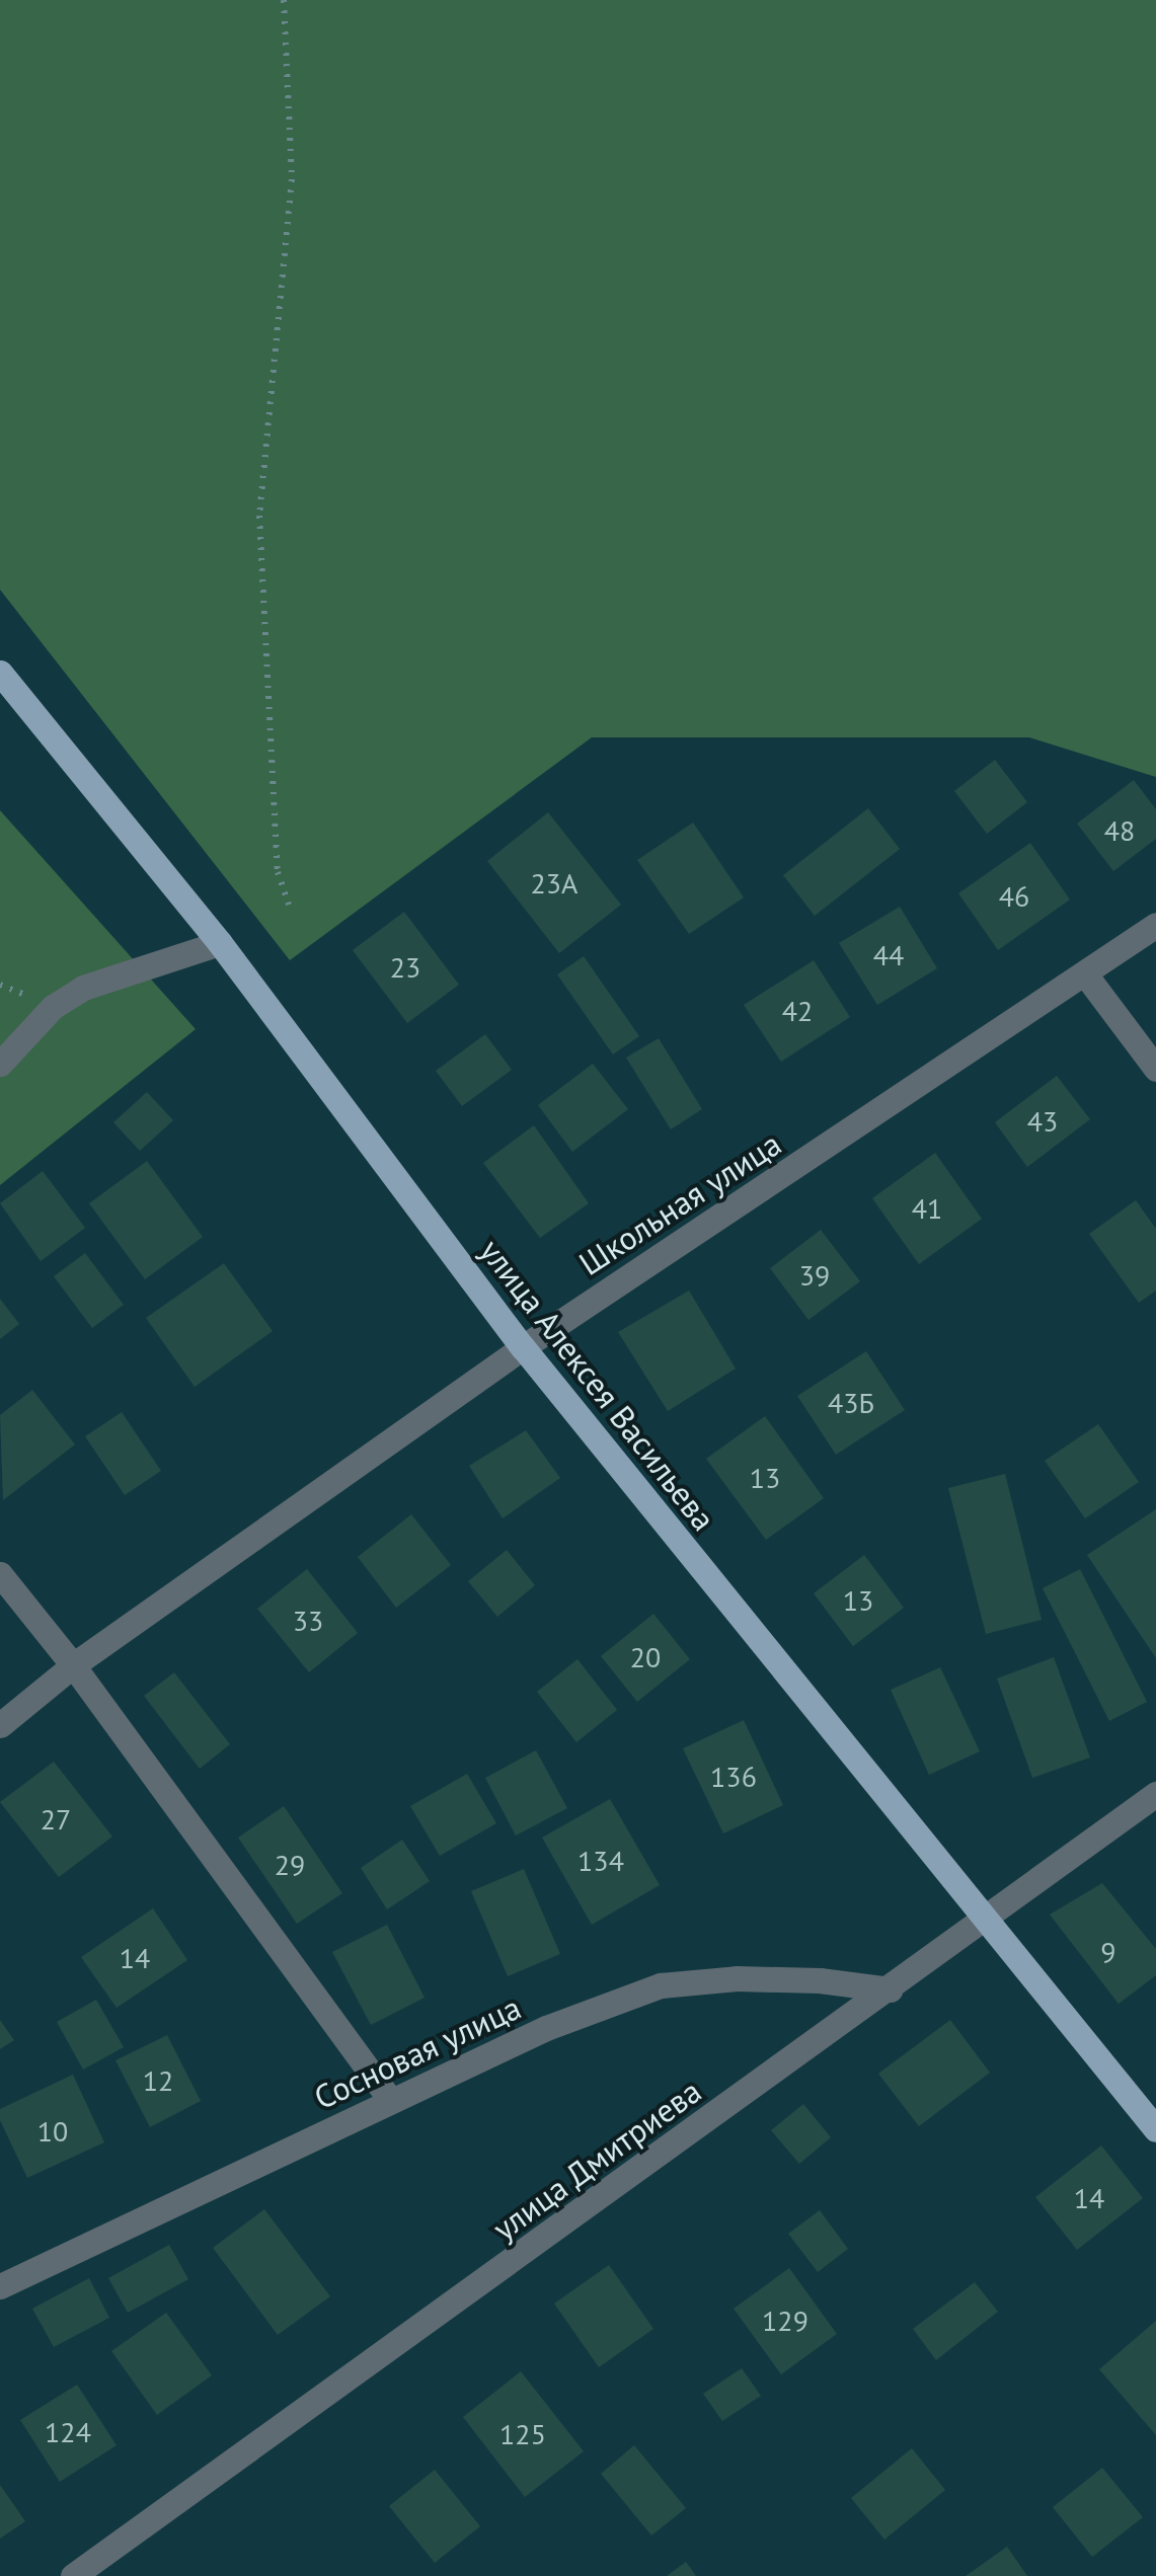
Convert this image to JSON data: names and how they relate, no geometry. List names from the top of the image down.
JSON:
{
  "streets": {
    "main road": ["улица Алексея Васильева"],
    "street": ["Школьная улица", "Сосновая улица", "улица Дмитриева"]
  },
  "crossings": [
    ["Школьная улица", "улица Алексея Васильева"],
    ["улица Алексея Васильева", "улица Дмитриева"],
    ["Сосновая улица", "улица Дмитриева"]
  ],
  "house_numbers": [
    "48",
    "23А",
    "46",
    "44",
    "23",
    "42",
    "43",
    "41",
    "39",
    "43Б",
    "13",
    "13",
    "33",
    "20",
    "136",
    "27",
    "134",
    "29",
    "9",
    "14",
    "12",
    "10",
    "14",
    "129",
    "124",
    "125"
  ]
}
